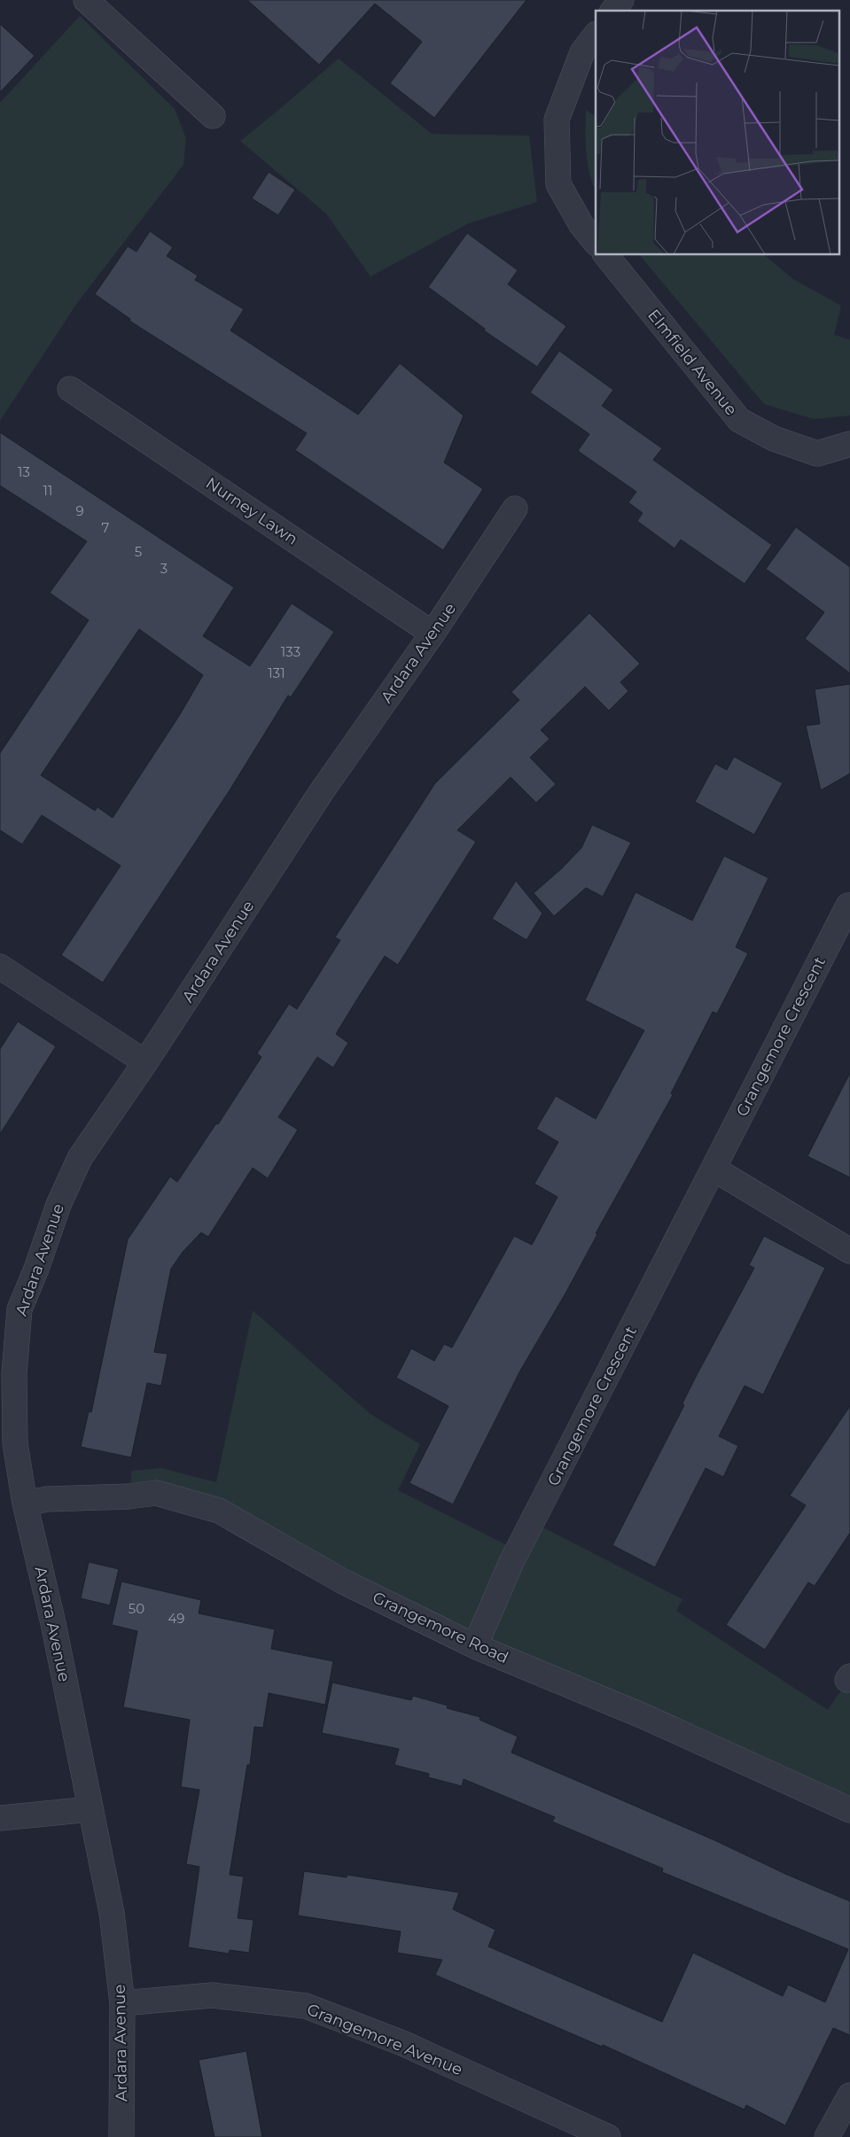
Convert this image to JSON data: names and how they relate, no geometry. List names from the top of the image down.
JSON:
{
  "streets": {
    "street": [
      "Elmfield Avenue",
      "Nurney Lawn",
      "Ardara Avenue",
      "Grangemore Crescent",
      "Grangemore Road",
      "Grangemore Avenue"
    ]
  },
  "crossings": [
    ["Nurney Lawn", "Ardara Avenue"],
    ["Ardara Avenue", "Grangemore Road"],
    ["Ardara Avenue", "Grangemore Avenue"],
    ["Grangemore Crescent", "Grangemore Road"]
  ],
  "house_numbers": [
    "13",
    "11",
    "9",
    "7",
    "5",
    "3",
    "133",
    "131",
    "50",
    "49"
  ]
}
